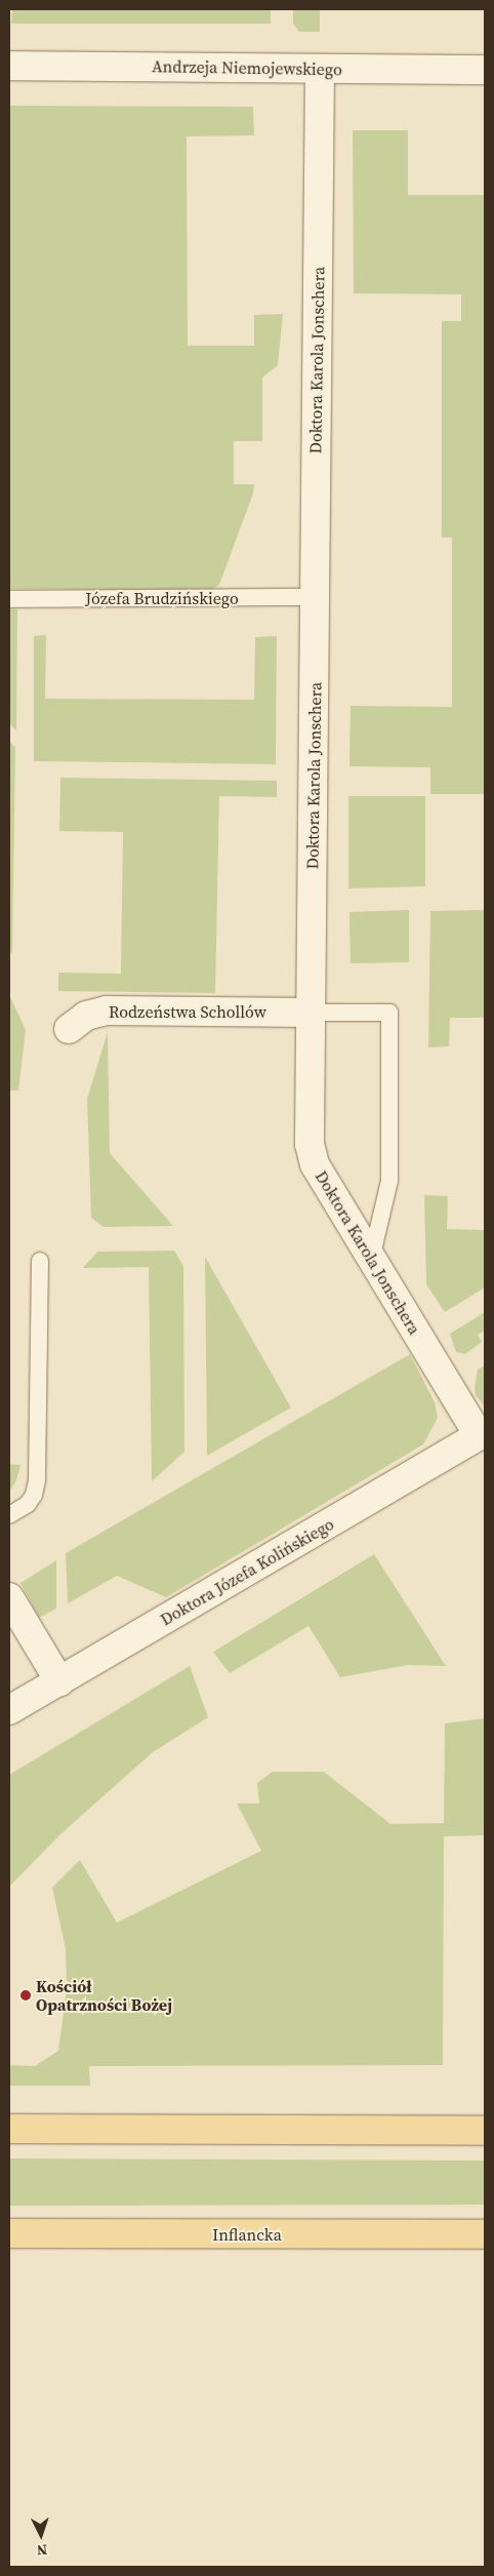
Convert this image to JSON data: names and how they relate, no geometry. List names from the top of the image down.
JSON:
{
  "streets": {
    "main road": ["Inflancka"],
    "street": [
      "Andrzeja Niemojewskiego",
      "Doktora Karola Jonschera",
      "Rodzeństwa Schollów",
      "Doktora Józefa Kolińskiego"
    ],
    "lane": ["Józefa Brudzińskiego"]
  },
  "crossings": [
    ["Andrzeja Niemojewskiego", "Doktora Karola Jonschera"],
    ["Doktora Karola Jonschera", "Józefa Brudzińskiego"],
    ["Doktora Karola Jonschera", "Rodzeństwa Schollów"],
    ["Doktora Karola Jonschera", "Doktora Józefa Kolińskiego"]
  ],
  "places": ["Kościół Opatrzności Bożej"],
  "north": "bottom"
}
